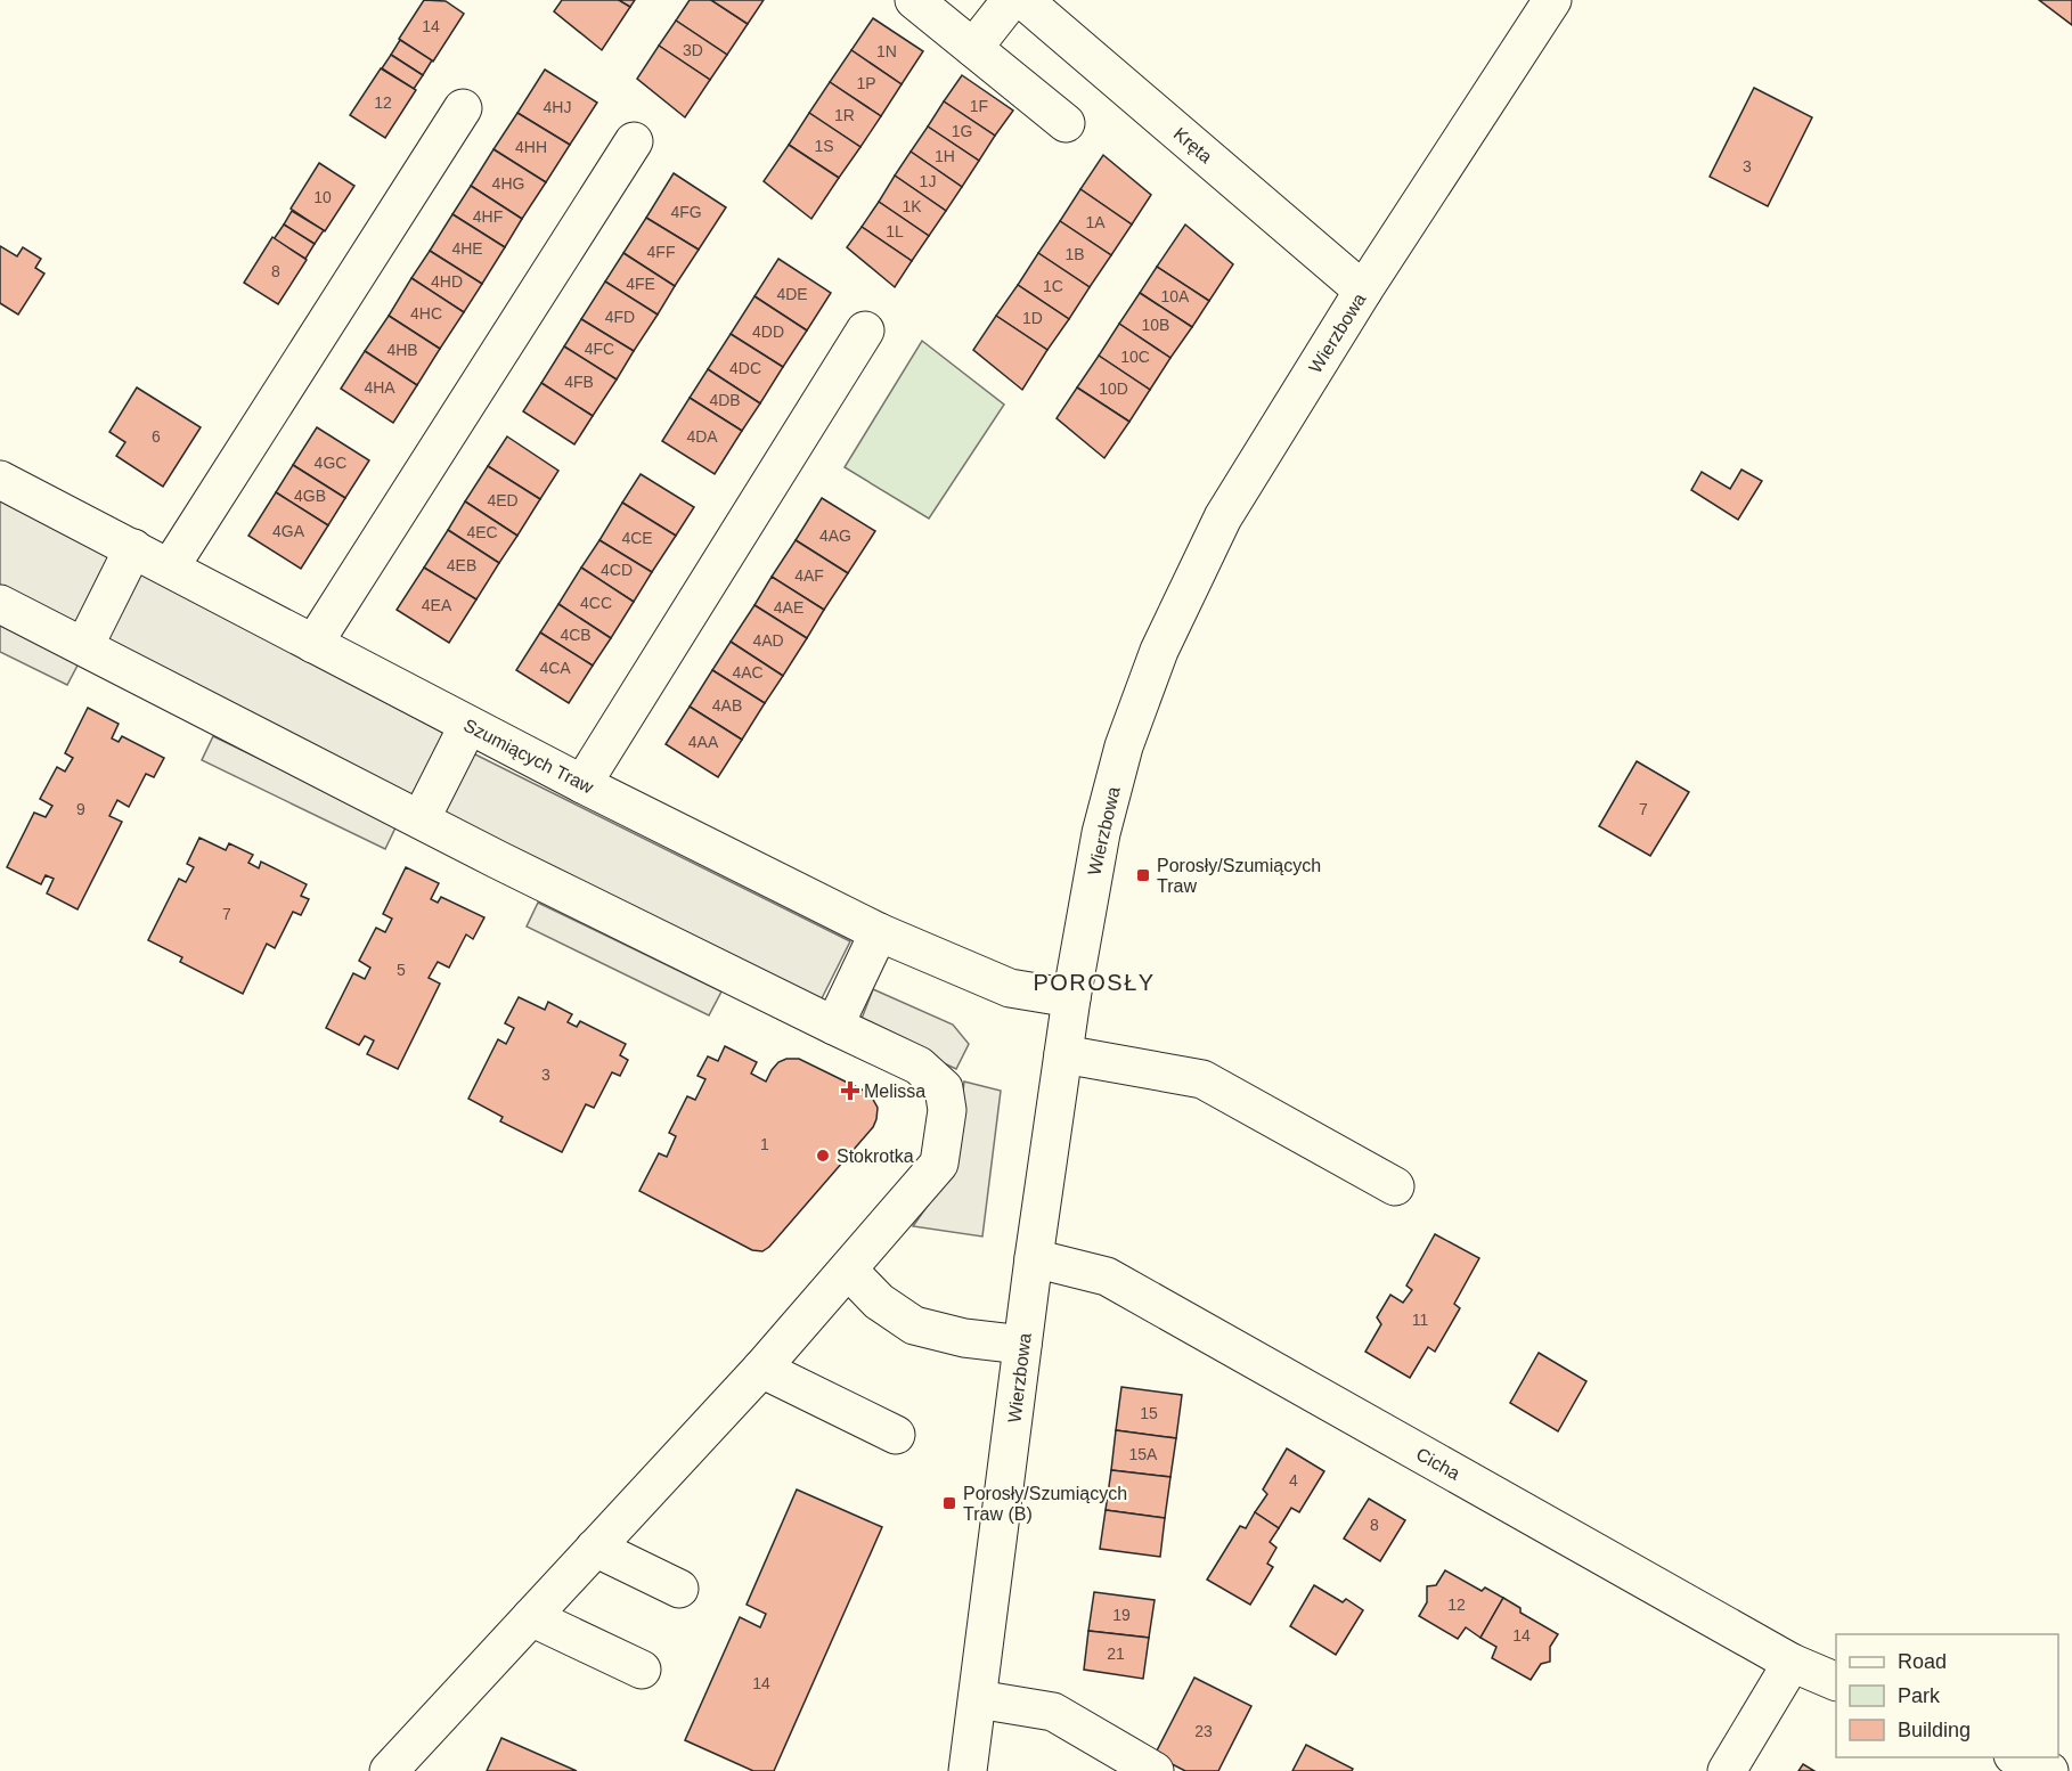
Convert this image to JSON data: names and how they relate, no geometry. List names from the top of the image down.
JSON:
{
  "streets": {
    "street": [
      "Kręta",
      "Wierzbowa",
      "Szumiących Traw",
      "Cicha"
    ]
  },
  "crossings": [
    ["Kręta", "Wierzbowa"],
    ["Wierzbowa", "Szumiących Traw"],
    ["Wierzbowa", "Cicha"]
  ],
  "districts": ["POROSŁY"],
  "places": {
    "transit": ["Porosły/Szumiących Traw", "Porosły/Szumiących Traw (B)"],
    "health": ["Melissa"],
    "other": ["Stokrotka"]
  },
  "house_numbers": [
    "14",
    "3D",
    "1N",
    "1P",
    "12",
    "1F",
    "4HJ",
    "1R",
    "1G",
    "1S",
    "4HH",
    "1H",
    "3",
    "1J",
    "4HG",
    "10",
    "1K",
    "4FG",
    "4HF",
    "1A",
    "1L",
    "4HE",
    "4FF",
    "1B",
    "8",
    "4HD",
    "4FE",
    "1C",
    "4DE",
    "10A",
    "4HC",
    "4FD",
    "1D",
    "10B",
    "4DD",
    "4FC",
    "4HB",
    "10C",
    "4DC",
    "4FB",
    "4HA",
    "10D",
    "4DB",
    "6",
    "4DA",
    "4GC",
    "4GB",
    "4ED",
    "4GA",
    "4EC",
    "4AG",
    "4CE",
    "4EB",
    "4CD",
    "4AF",
    "4CC",
    "4EA",
    "4AE",
    "4CB",
    "4AD",
    "4CA",
    "4AC",
    "4AB",
    "4AA",
    "9",
    "7",
    "7",
    "5",
    "3",
    "1",
    "11",
    "15",
    "15A",
    "4",
    "8",
    "12",
    "19",
    "14",
    "21",
    "14",
    "23"
  ],
  "legend": ["Road", "Park", "Building"]
}
